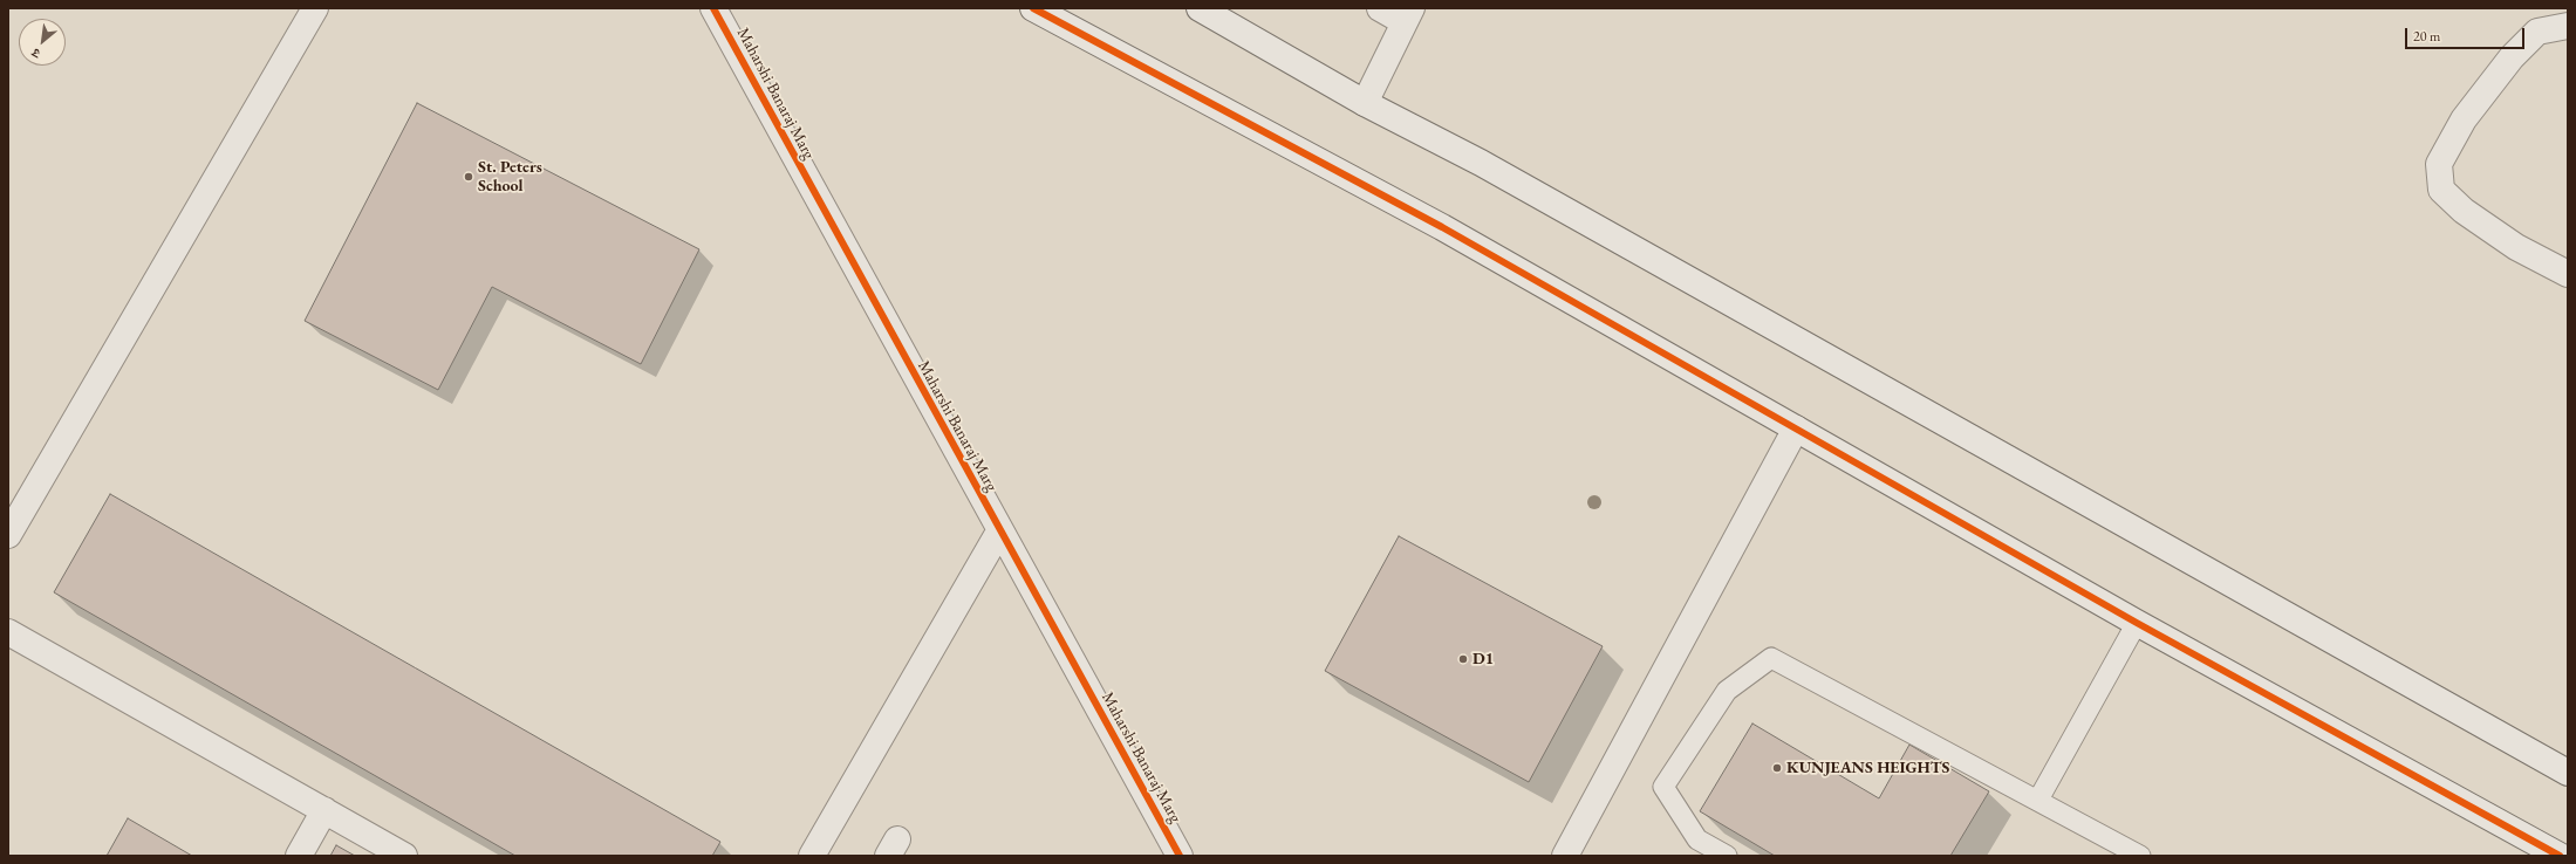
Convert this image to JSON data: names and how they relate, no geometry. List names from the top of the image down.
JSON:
{
  "streets": {
    "street": ["Maharshi Banaraj Marg"]
  },
  "places": ["St. Peters School", "D1", "KUNJEANS HEIGHTS"],
  "scale_bar": "20 m",
  "north": "bottom left"
}
